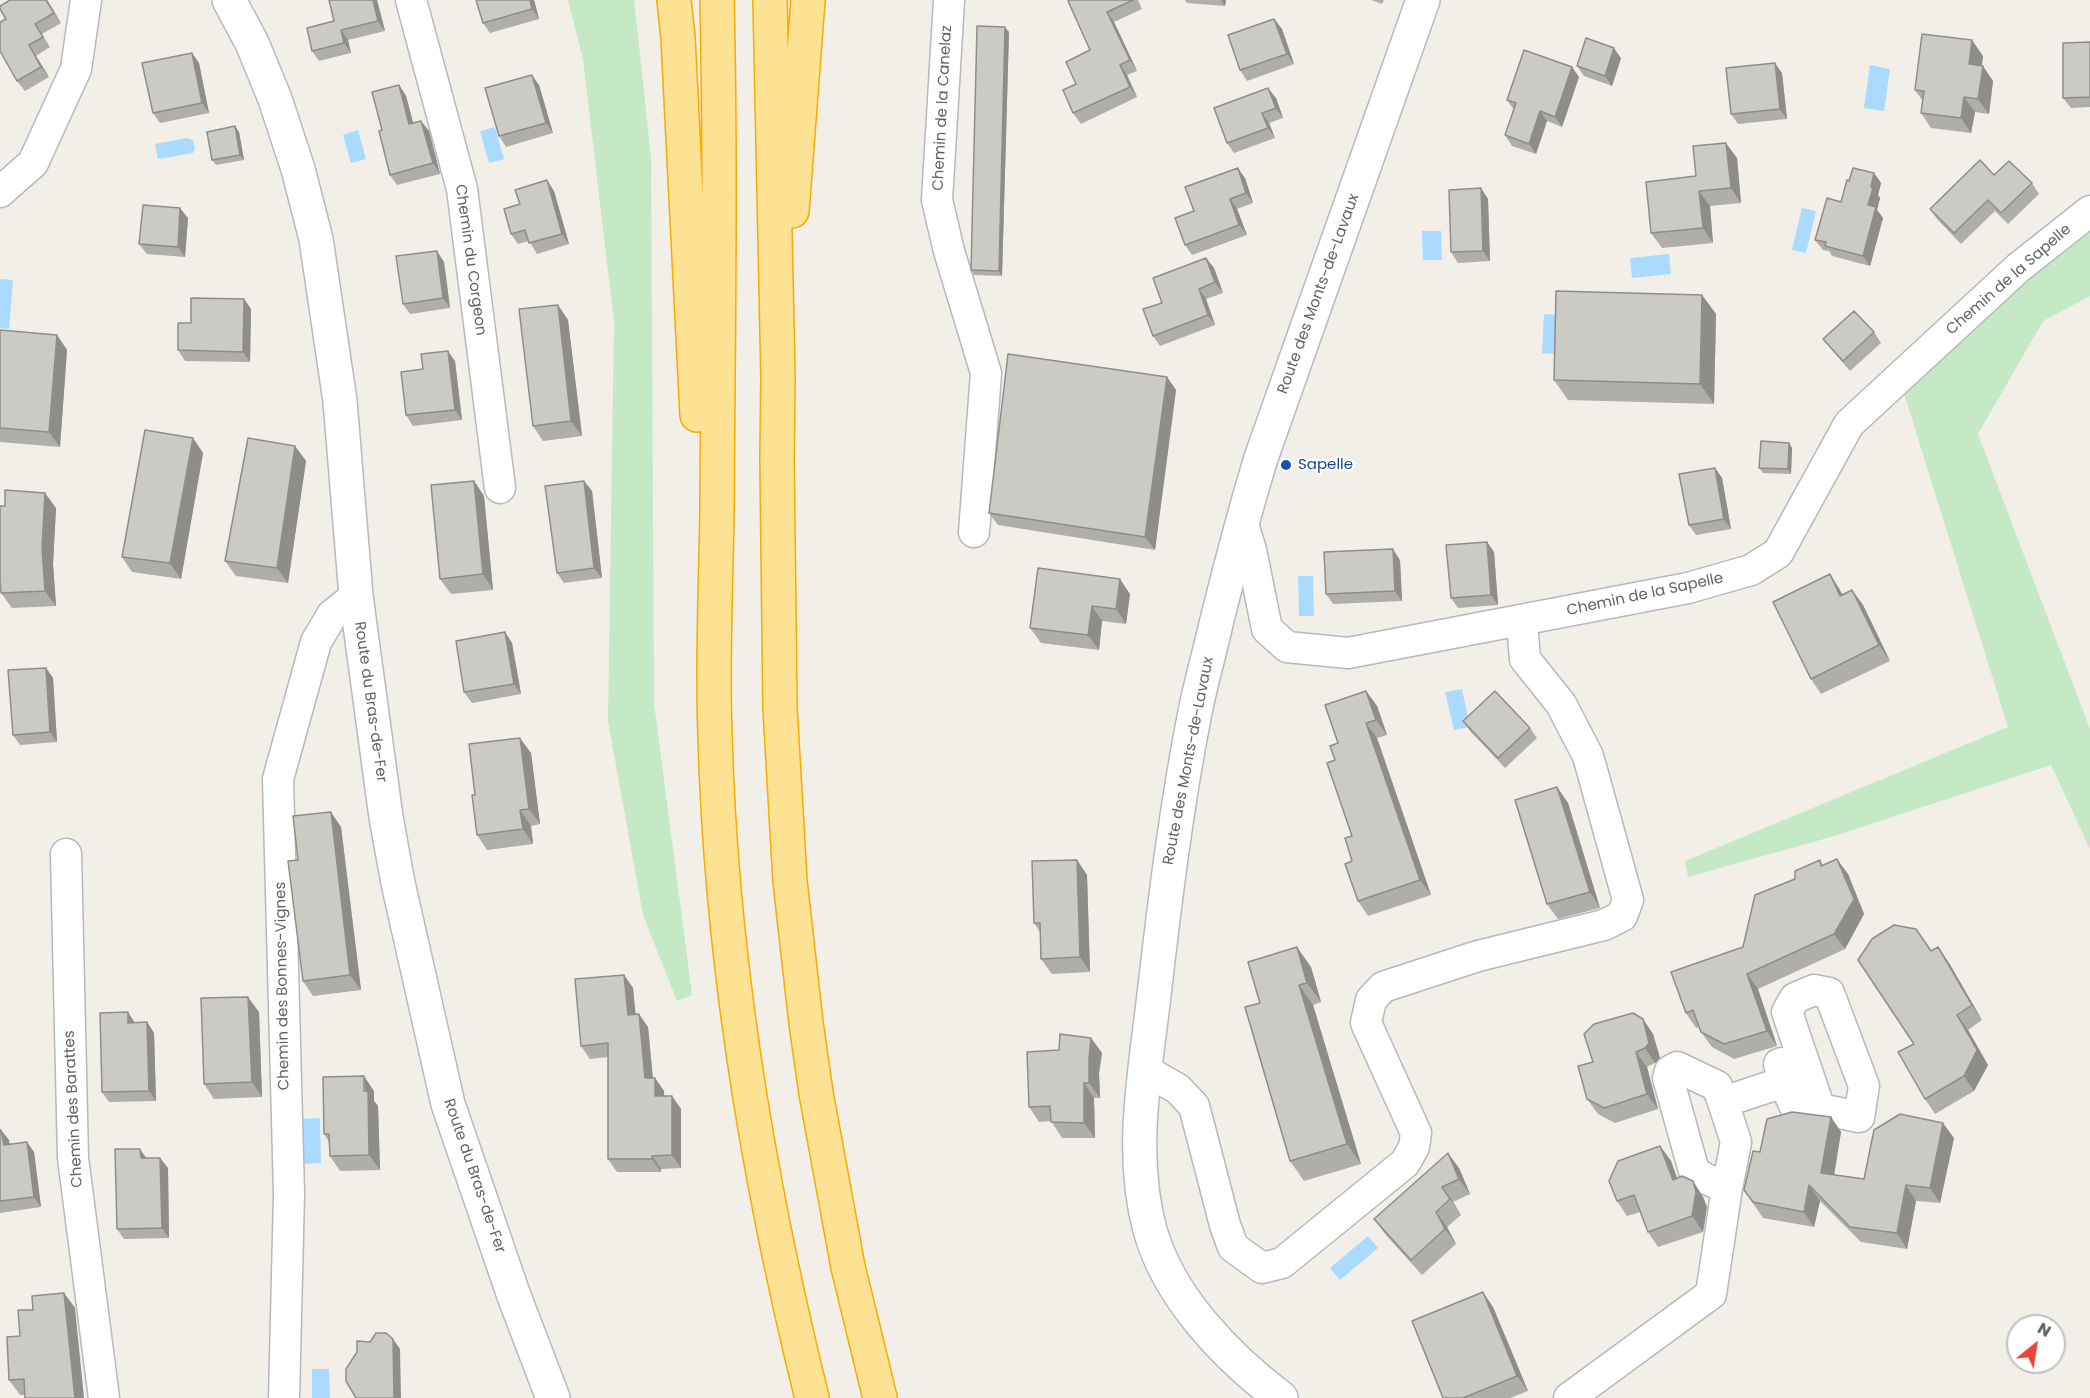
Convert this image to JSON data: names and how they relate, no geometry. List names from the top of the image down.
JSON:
{
  "streets": {
    "street": [
      "Chemin de la Canelaz",
      "Chemin du Corgeon",
      "Chemin de la Sapelle",
      "Route des Monts-de-Lavaux",
      "Route du Bras-de-Fer",
      "Chemin des Bonnes-Vignes",
      "Chemin des Barattes"
    ]
  },
  "crossings": [
    ["Chemin de la Sapelle", "Route des Monts-de-Lavaux"],
    ["Route du Bras-de-Fer", "Chemin des Bonnes-Vignes"]
  ],
  "places": ["Sapelle"],
  "north": "top right"
}
